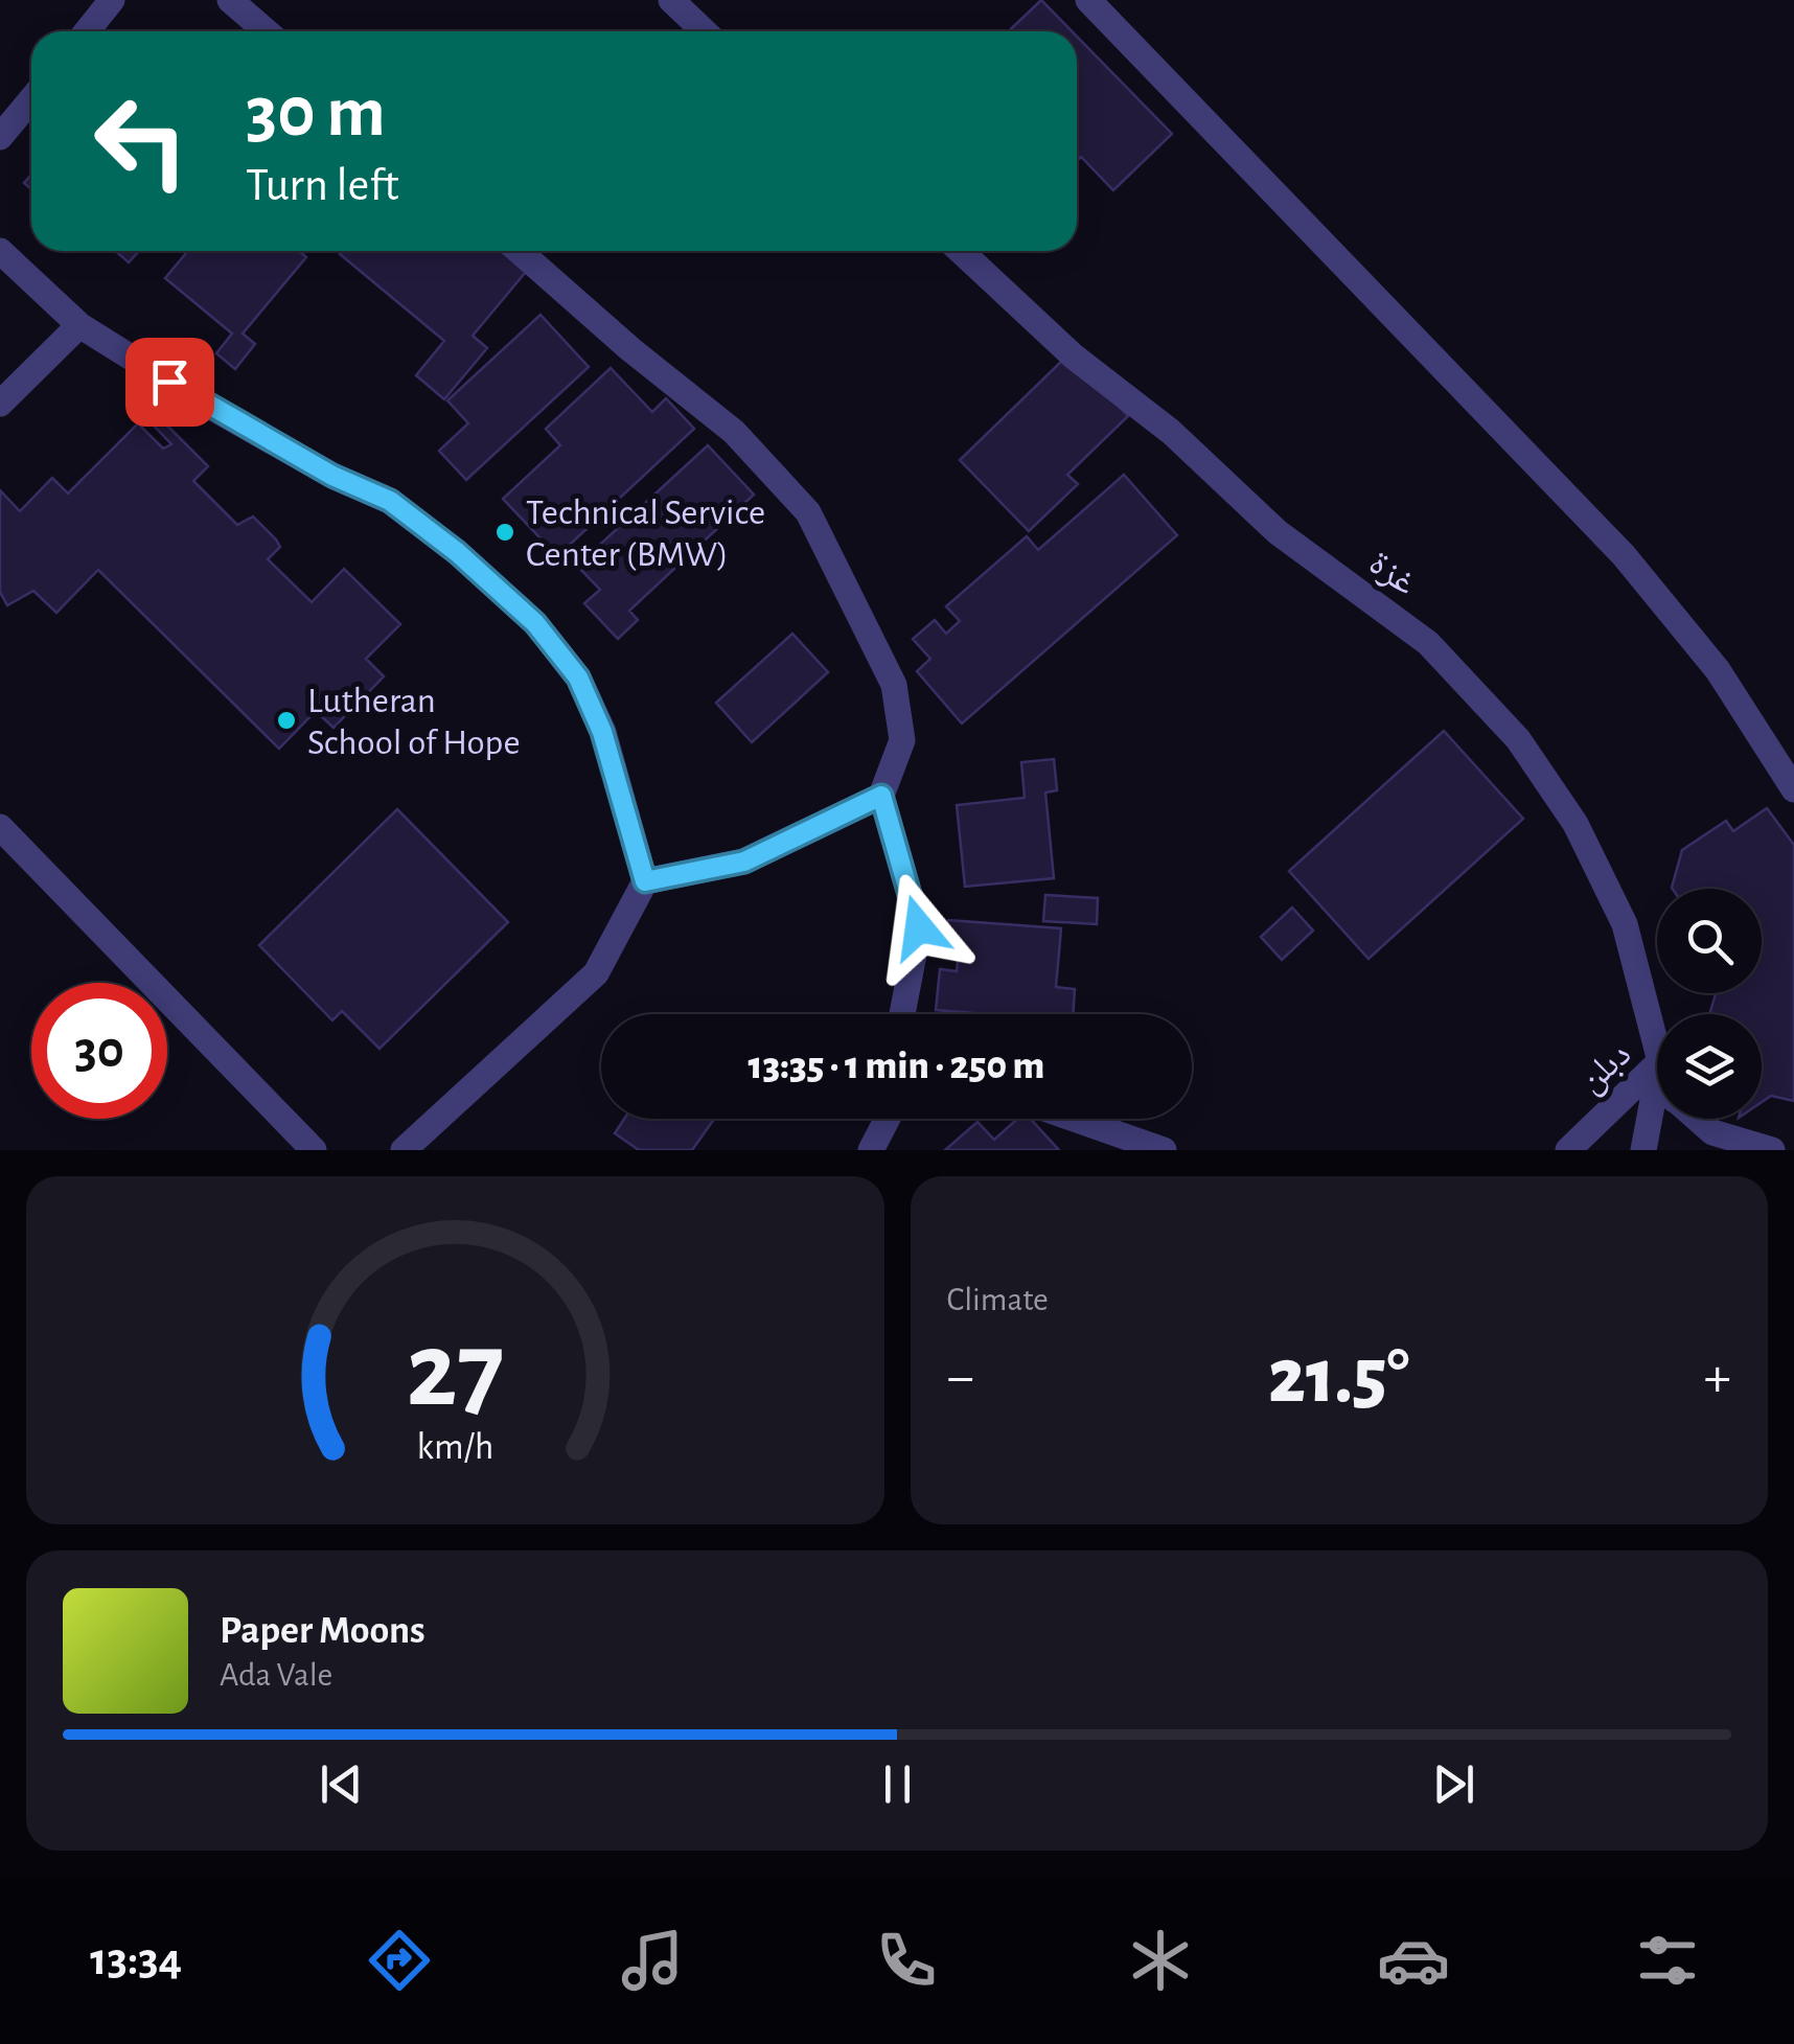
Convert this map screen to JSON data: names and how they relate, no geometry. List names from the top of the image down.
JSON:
{
  "streets": {
    "street": ["غزة", "دبلن"]
  },
  "places": ["Technical Service Center (BMW)", "Lutheran School of Hope"],
  "page": {
    "turn": ["30 m", "Turn left"],
    "limit": "30",
    "trip": "13:35 · 1 min · 250 m",
    "tile": "Climate",
    "heat": ["−", "21.5°", "+"],
    "song": ["Paper Moons", "Ada Vale"],
    "tabs": "13:34",
    "gauge": ["27", "km/h"]
  }
}
